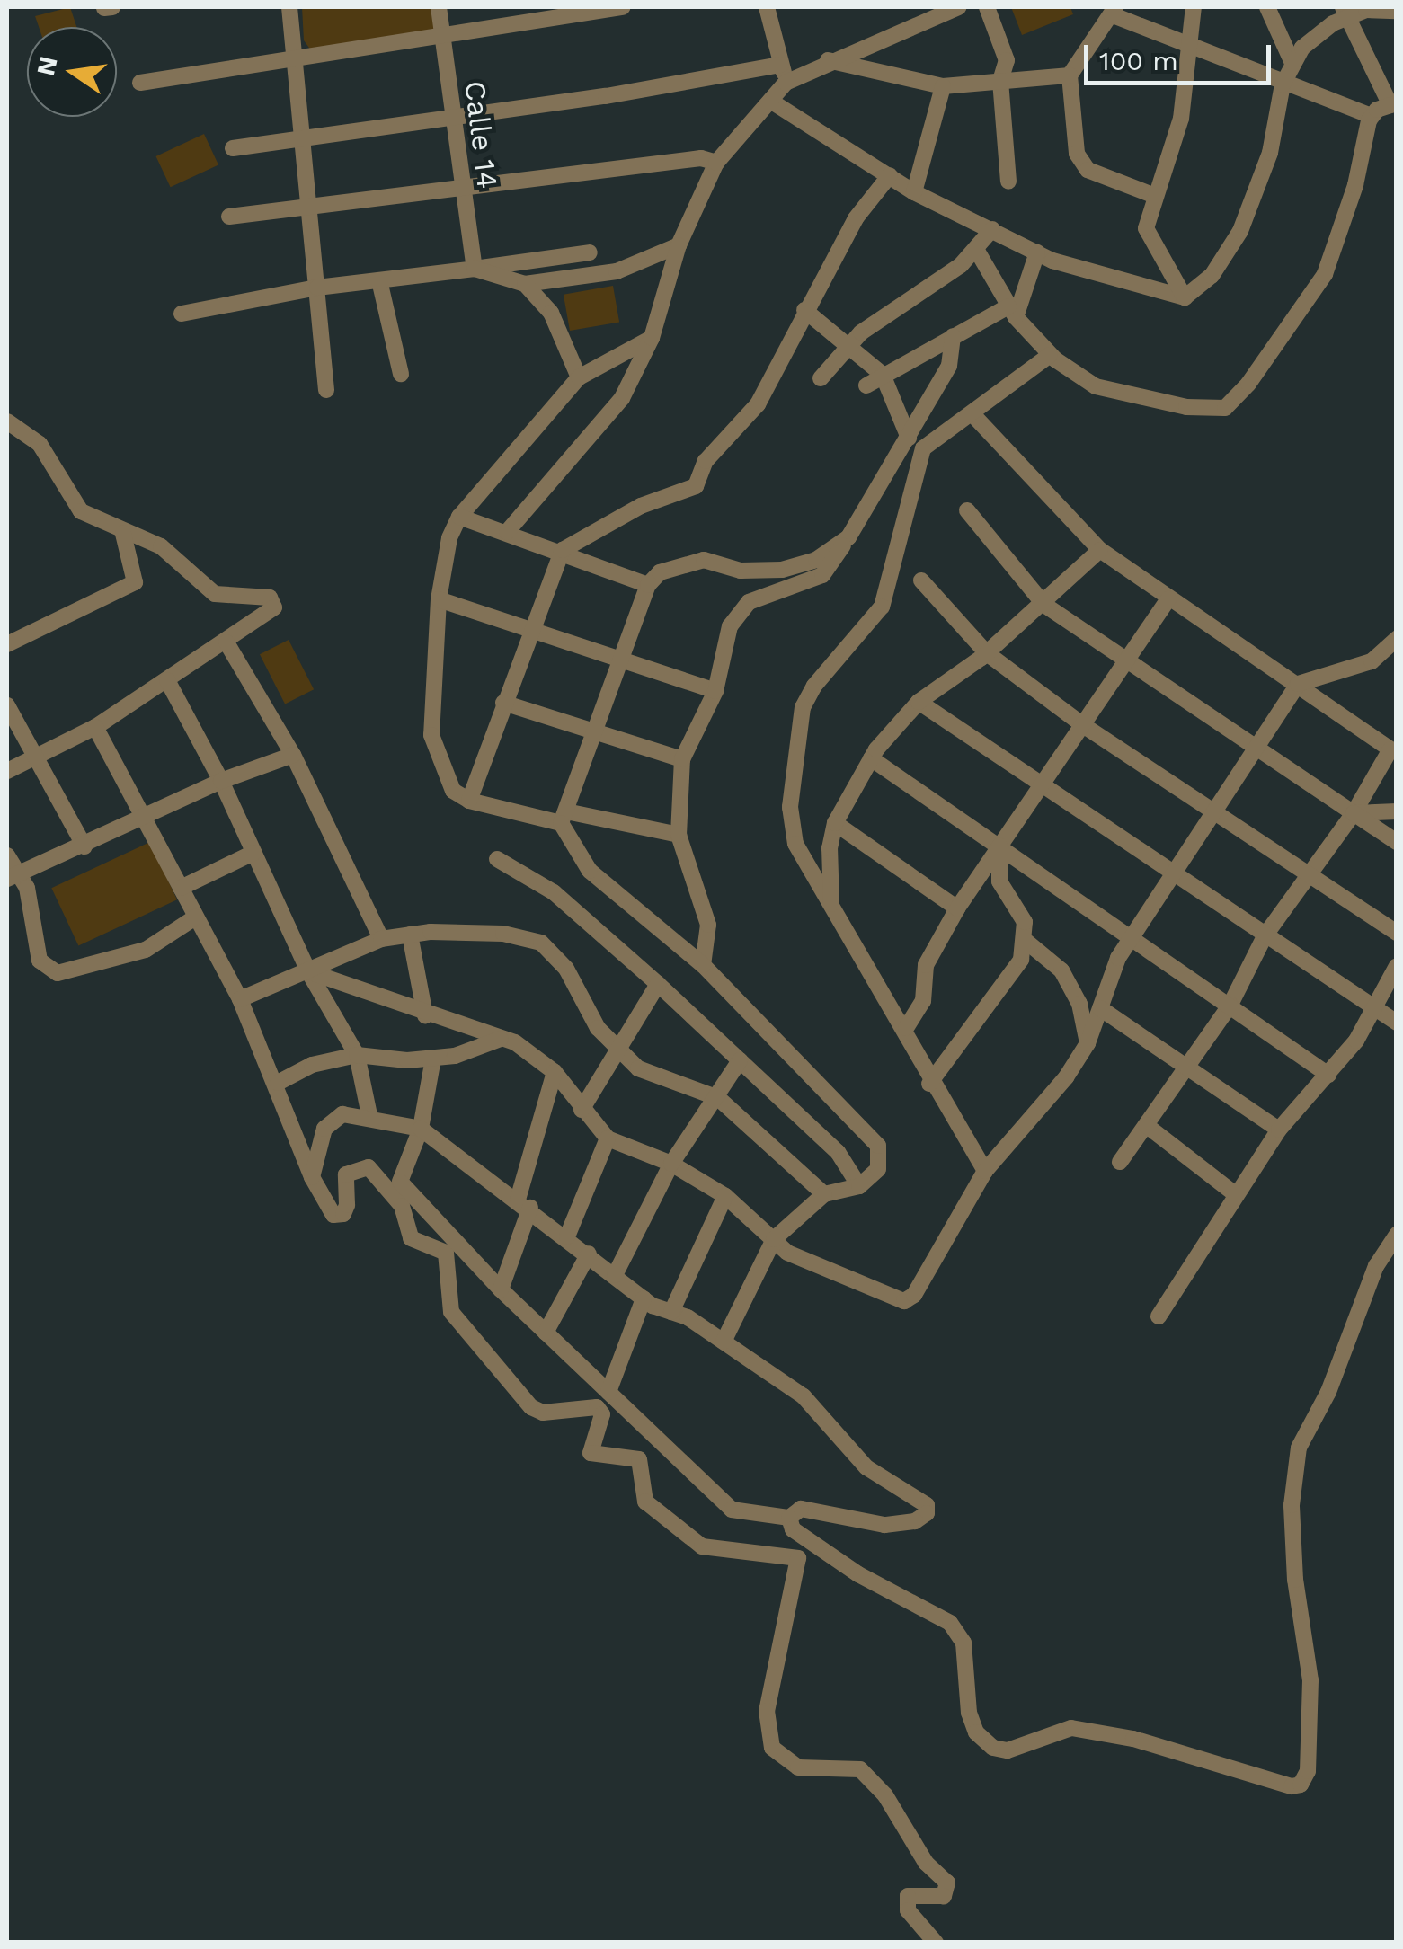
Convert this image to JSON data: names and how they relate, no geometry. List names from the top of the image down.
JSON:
{
  "streets": {
    "street": ["Calle 14"]
  },
  "scale_bar": "100 m",
  "north": "left"
}
